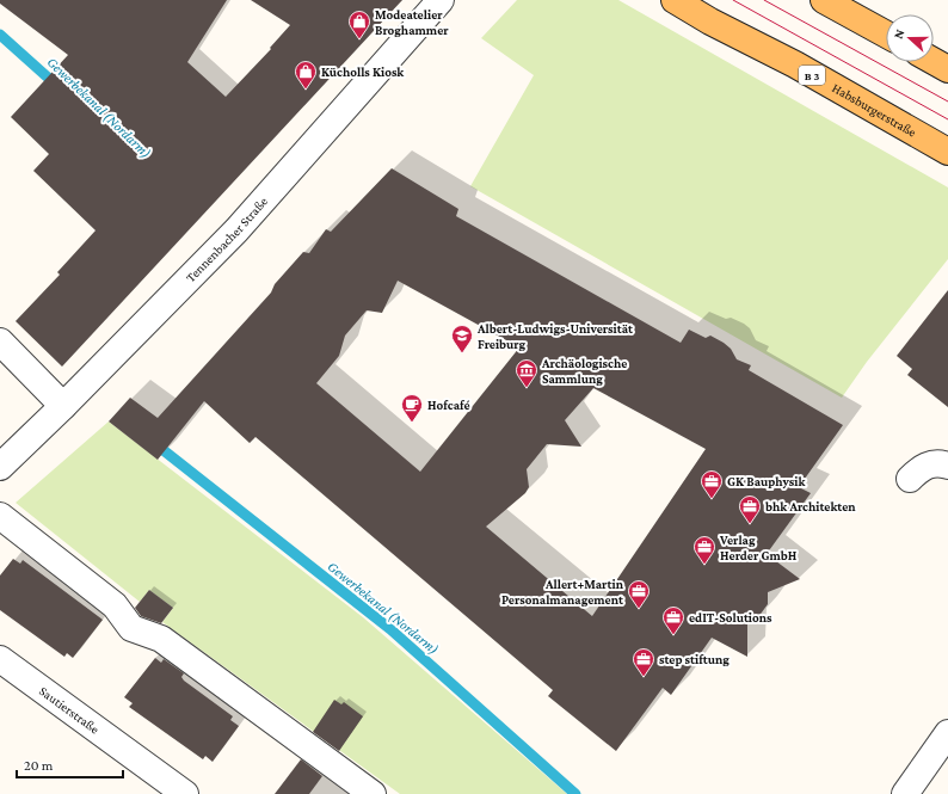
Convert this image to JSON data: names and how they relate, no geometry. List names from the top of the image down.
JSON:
{
  "streets": {
    "main road": ["B 3", "Habsburgerstraße"],
    "street": ["Tennenbacher Straße", "Sautierstraße"]
  },
  "water": ["Gewerbekanal (Nordarm)"],
  "places": {
    "shop": ["Modeatelier Broghammer", "Kücholls Kiosk"],
    "school or university": ["Albert-Ludwigs-Universität Freiburg"],
    "museum": ["Archäologische Sammlung"],
    "cafe": ["Hofcafé"],
    "office": [
      "GK Bauphysik",
      "bhk Architekten",
      "Verlag Herder GmbH",
      "Allert+Martin Personalmanagement",
      "edIT-Solutions",
      "step stiftung"
    ]
  },
  "scale_bar": "20 m",
  "north": "left"
}
